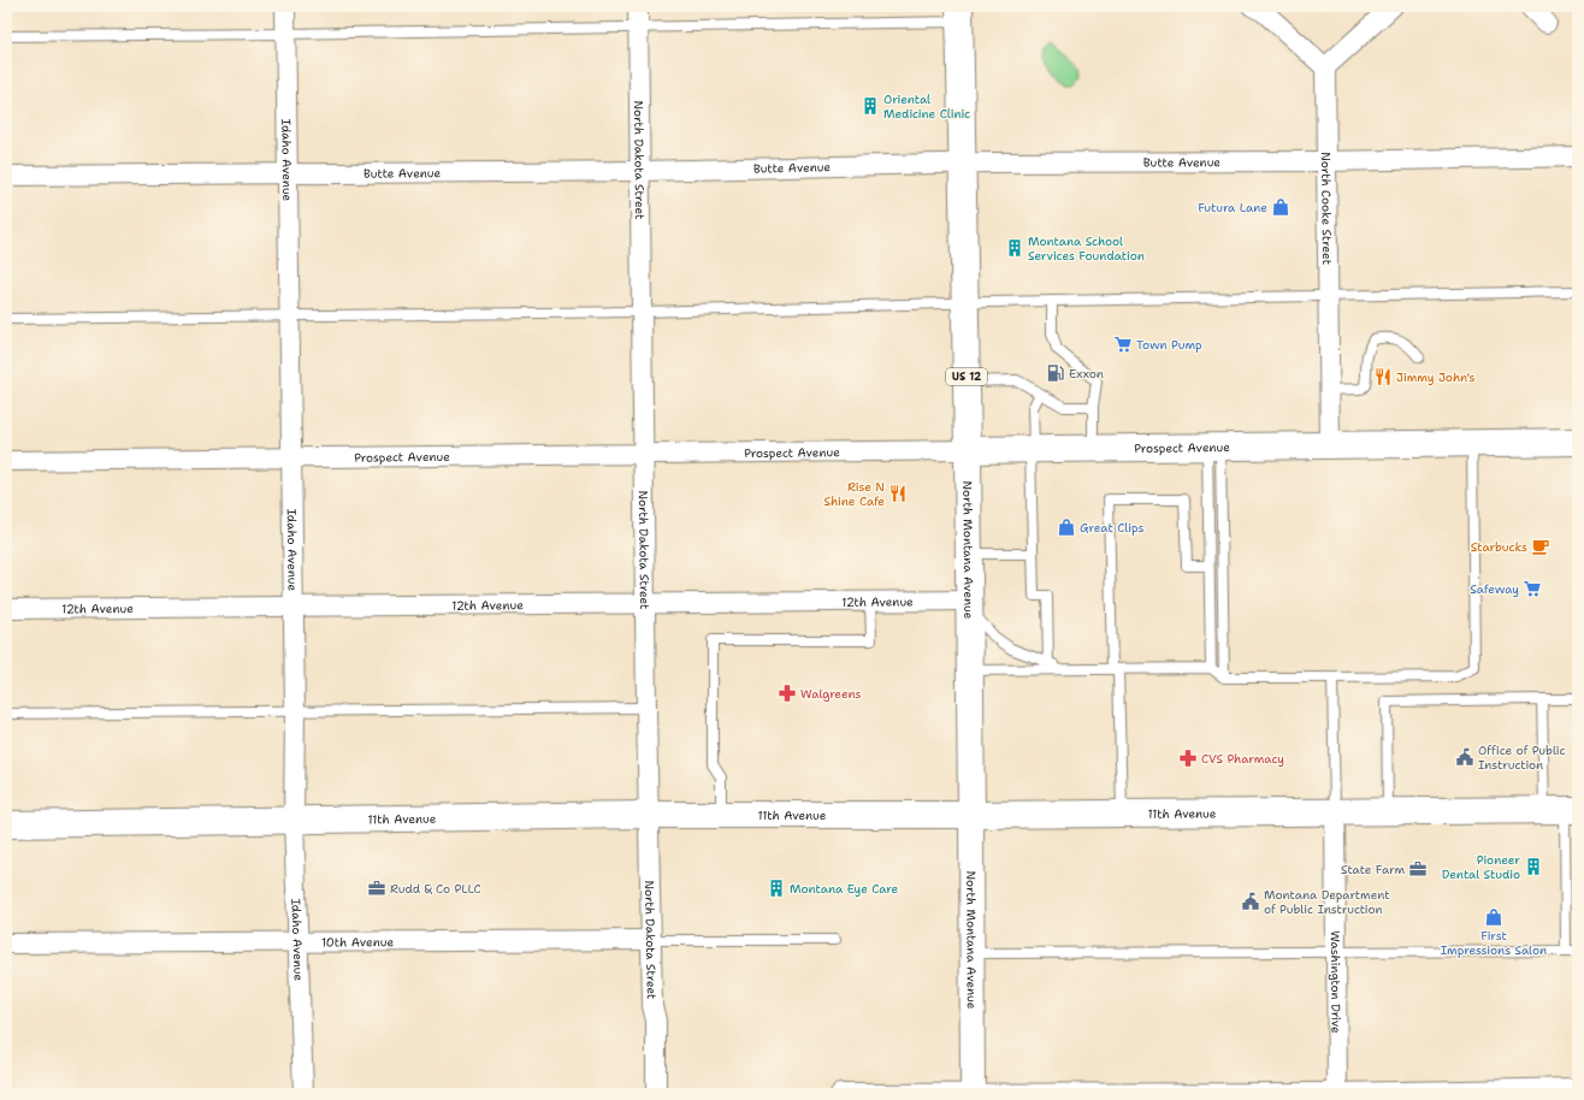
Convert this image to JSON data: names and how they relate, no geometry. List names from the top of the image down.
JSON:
{
  "streets": {
    "main road": [
      "US 12",
      "Prospect Avenue",
      "North Montana Avenue",
      "11th Avenue"
    ],
    "street": [
      "Idaho Avenue",
      "North Dakota Street",
      "Butte Avenue",
      "North Cooke Street",
      "12th Avenue",
      "10th Avenue",
      "Washington Drive"
    ]
  },
  "crossings": [
    ["Idaho Avenue", "Butte Avenue"],
    ["Idaho Avenue", "Prospect Avenue"],
    ["Idaho Avenue", "12th Avenue"],
    ["Idaho Avenue", "11th Avenue"],
    ["Idaho Avenue", "10th Avenue"],
    ["North Dakota Street", "Butte Avenue"],
    ["North Dakota Street", "Prospect Avenue"],
    ["North Dakota Street", "12th Avenue"],
    ["North Dakota Street", "11th Avenue"],
    ["North Dakota Street", "10th Avenue"],
    ["Butte Avenue", "North Cooke Street"],
    ["Butte Avenue", "North Montana Avenue"],
    ["North Cooke Street", "Prospect Avenue"],
    ["Prospect Avenue", "North Montana Avenue"],
    ["North Montana Avenue", "12th Avenue"],
    ["North Montana Avenue", "11th Avenue"],
    ["11th Avenue", "Washington Drive"]
  ],
  "places": {
    "building": [
      "Oriental Medicine Clinic",
      "Montana School Services Foundation",
      "Pioneer Dental Studio",
      "Montana Eye Care"
    ],
    "shop": ["Futura Lane", "Great Clips", "First Impressions Salon"],
    "supermarket": ["Town Pump", "Safeway"],
    "fuel station": ["Exxon"],
    "restaurant": ["Jimmy John's", "Rise N Shine Cafe"],
    "cafe": ["Starbucks"],
    "pharmacy": ["Walgreens", "CVS Pharmacy"],
    "public building": ["Office of Public Instruction", "Montana Department of Public Instruction"],
    "office": ["State Farm", "Rudd & Co PLLC"]
  }
}
